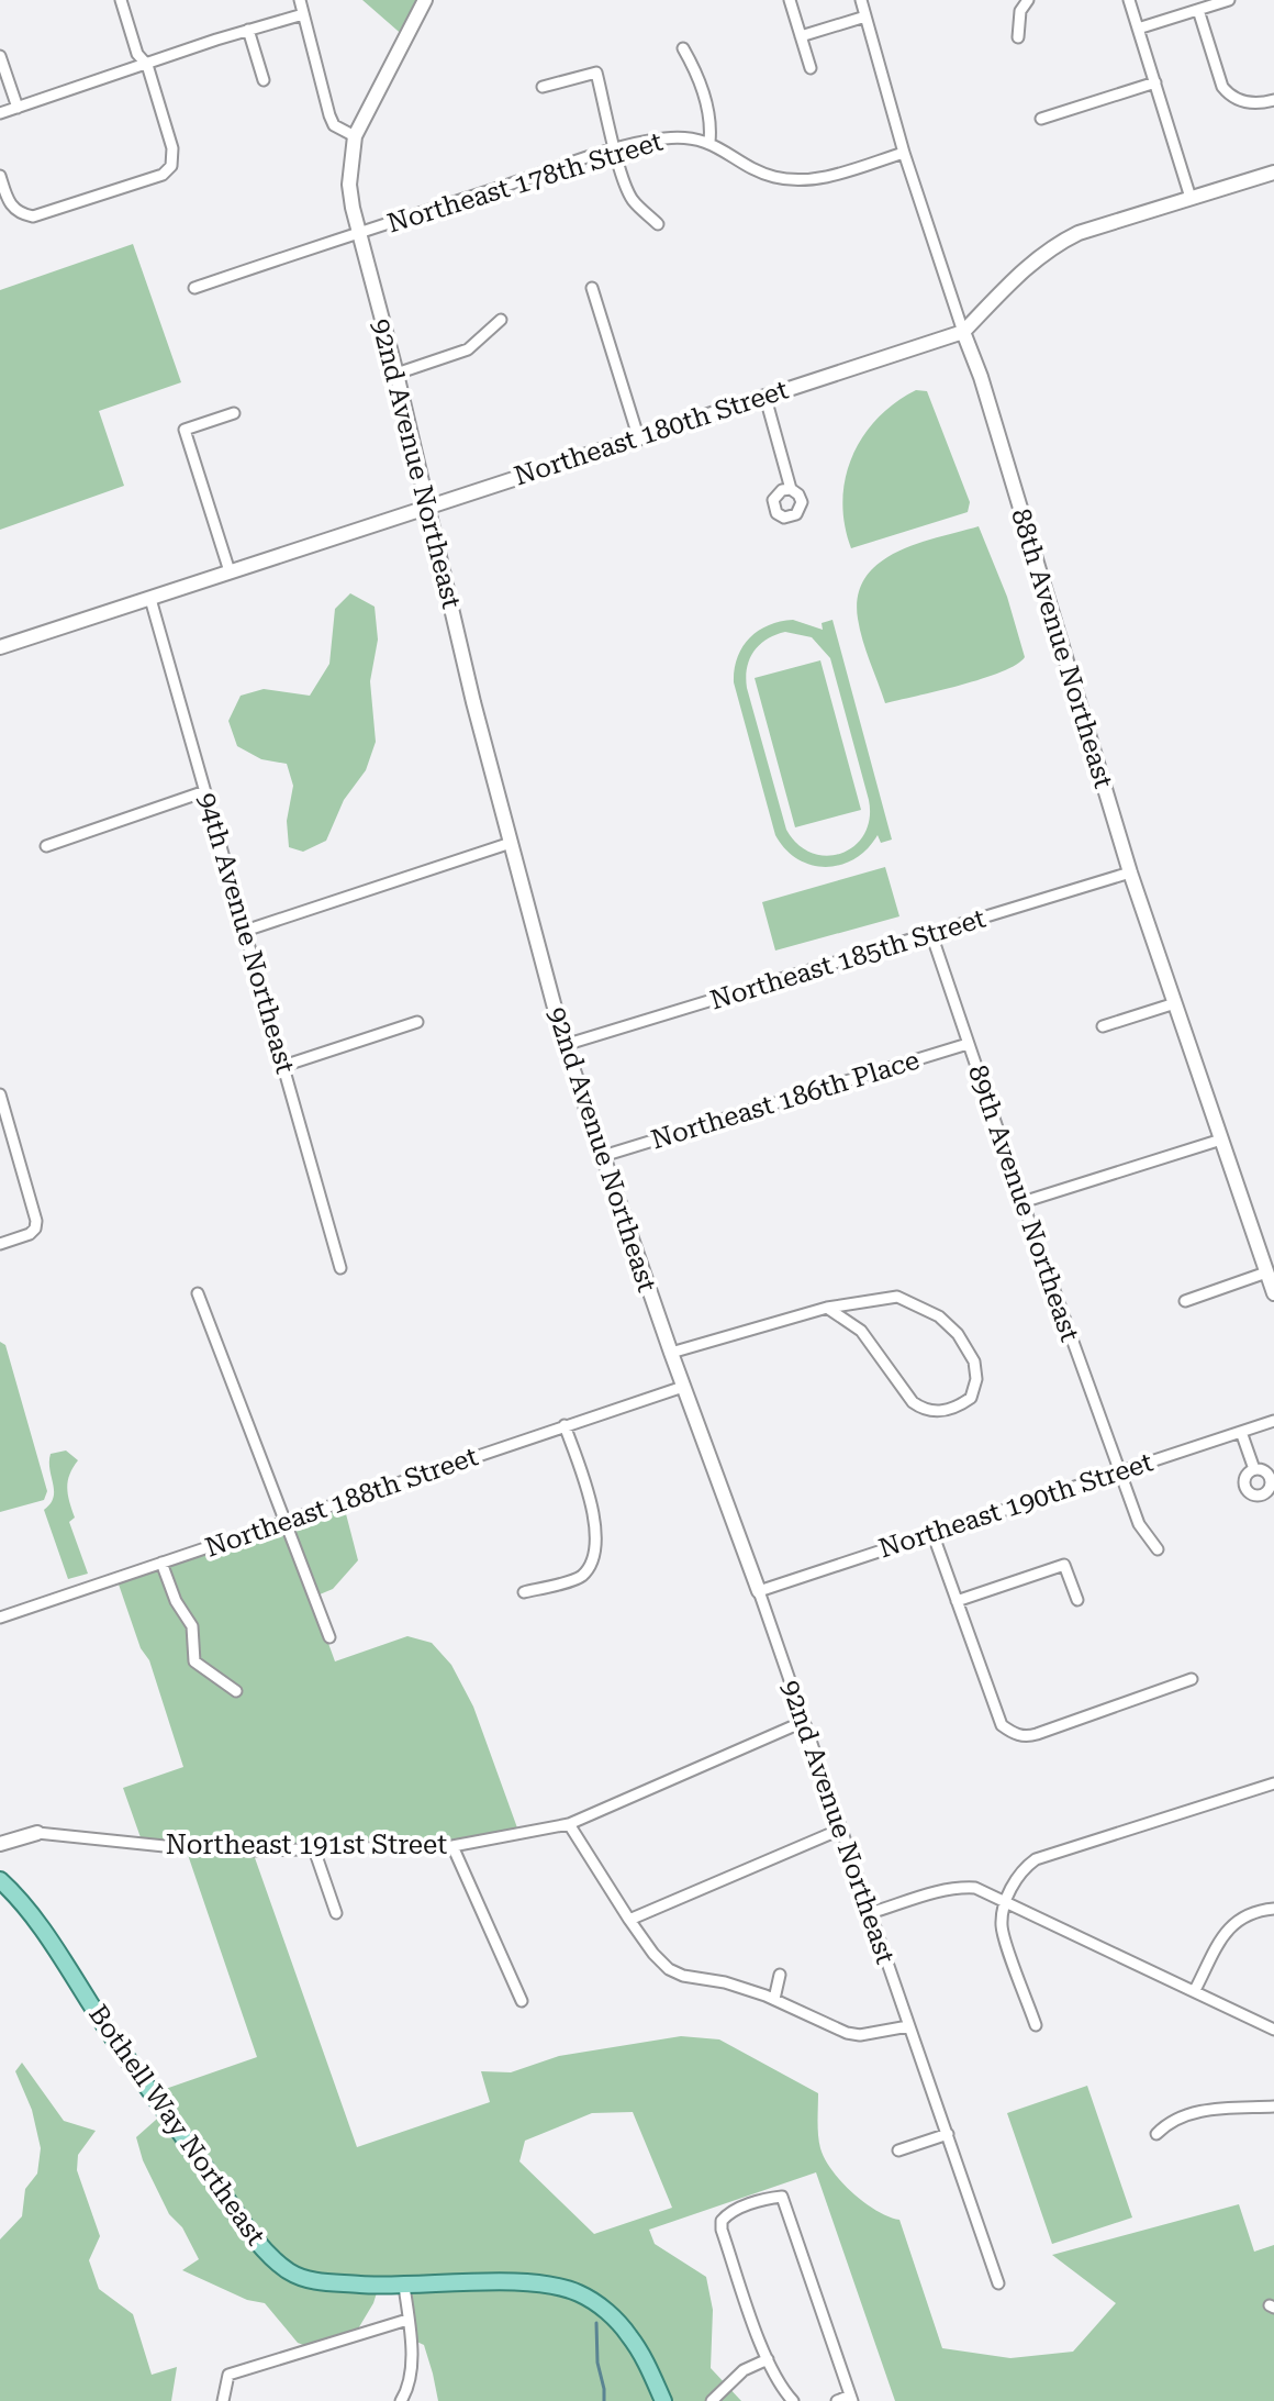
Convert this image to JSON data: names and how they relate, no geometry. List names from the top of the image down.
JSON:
{
  "streets": {
    "main road": ["Bothell Way Northeast"],
    "street": [
      "Northeast 178th Street",
      "Northeast 180th Street",
      "92nd Avenue Northeast",
      "88th Avenue Northeast",
      "94th Avenue Northeast",
      "Northeast 185th Street",
      "Northeast 186th Place",
      "89th Avenue Northeast",
      "Northeast 188th Street",
      "Northeast 190th Street",
      "Northeast 191st Street"
    ]
  },
  "crossings": [
    ["Northeast 178th Street", "92nd Avenue Northeast"],
    ["Northeast 178th Street", "88th Avenue Northeast"],
    ["Northeast 180th Street", "92nd Avenue Northeast"],
    ["Northeast 180th Street", "88th Avenue Northeast"],
    ["Northeast 180th Street", "94th Avenue Northeast"],
    ["92nd Avenue Northeast", "Northeast 185th Street"],
    ["92nd Avenue Northeast", "Northeast 186th Place"],
    ["92nd Avenue Northeast", "Northeast 188th Street"],
    ["92nd Avenue Northeast", "Northeast 190th Street"],
    ["92nd Avenue Northeast", "Northeast 191st Street"],
    ["88th Avenue Northeast", "Northeast 185th Street"],
    ["Northeast 185th Street", "89th Avenue Northeast"],
    ["Northeast 186th Place", "89th Avenue Northeast"],
    ["89th Avenue Northeast", "Northeast 190th Street"]
  ]
}
